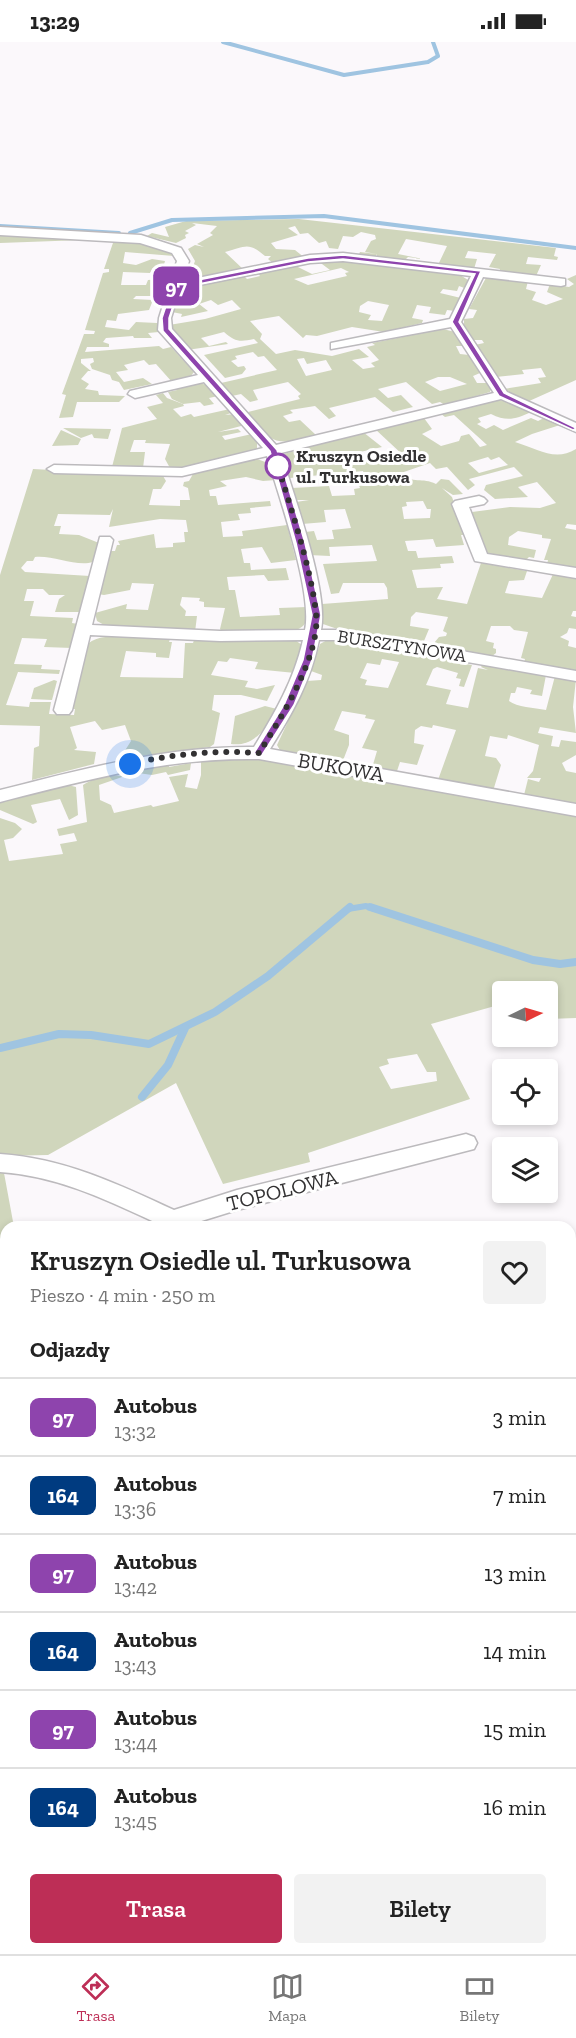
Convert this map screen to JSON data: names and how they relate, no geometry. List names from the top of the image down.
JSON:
{
  "streets": {
    "street": ["BURSZTYNOWA", "BUKOWA", "TOPOLOWA"]
  },
  "places": ["Kruszyn Osiedle ul. Turkusowa"],
  "lines": ["bus line 97"],
  "north": "right",
  "page": {
    "status": "13:29",
    "on_map": "97",
    "heading": [
      ["Kruszyn Osiedle ul. Turkusowa", "Pieszo · 4 min · 250 m"],
      "Odjazdy"
    ],
    "list": [
      {
        "mark": "97",
        "name": "Autobus",
        "note": "13:32",
        "value": "3 min"
      },
      {
        "mark": "164",
        "name": "Autobus",
        "note": "13:36",
        "value": "7 min"
      },
      {
        "mark": "97",
        "name": "Autobus",
        "note": "13:42",
        "value": "13 min"
      },
      {
        "mark": "164",
        "name": "Autobus",
        "note": "13:43",
        "value": "14 min"
      },
      {
        "mark": "97",
        "name": "Autobus",
        "note": "13:44",
        "value": "15 min"
      },
      {
        "mark": "164",
        "name": "Autobus",
        "note": "13:45",
        "value": "16 min"
      }
    ],
    "buttons": ["Trasa", "Bilety"],
    "tabs": ["Trasa", "Mapa", "Bilety"]
  }
}
